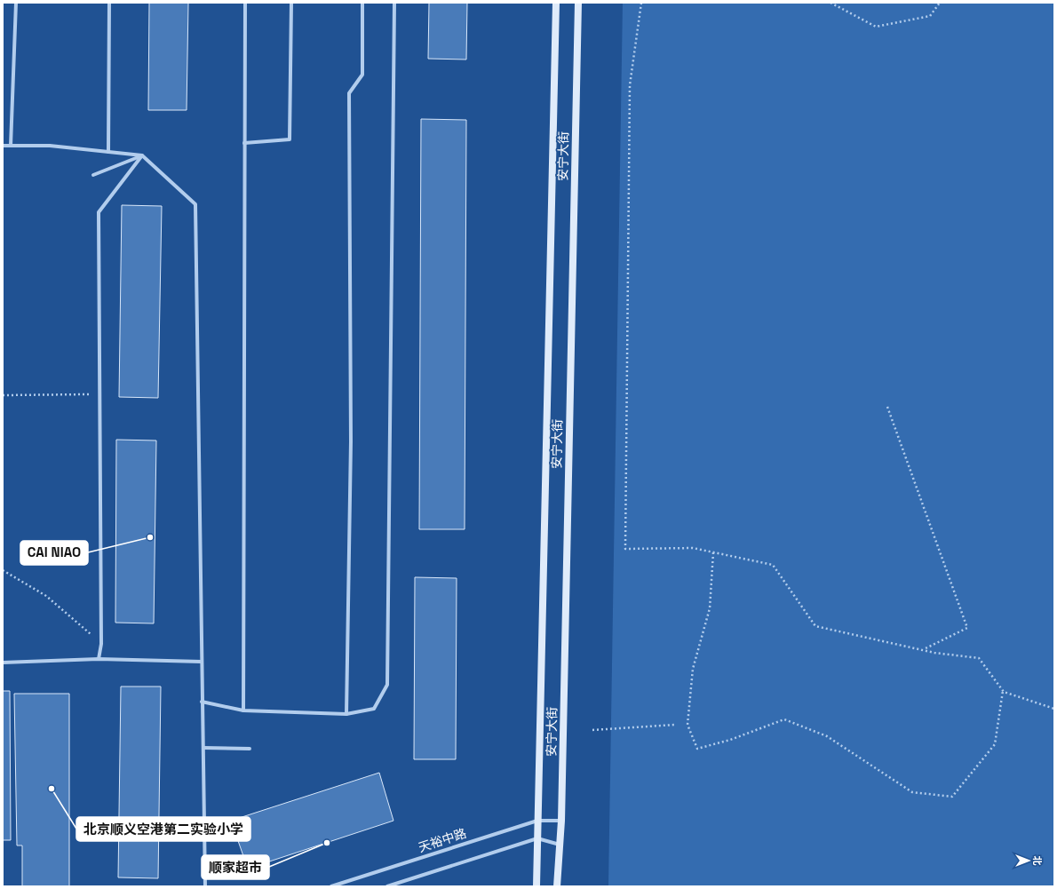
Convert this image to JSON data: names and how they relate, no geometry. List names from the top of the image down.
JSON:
{
  "streets": {
    "main road": ["安宁大街"],
    "street": ["天裕中路"]
  },
  "crossings": [
    ["安宁大街", "天裕中路"]
  ],
  "places": ["CAI NIAO", "北京顺义空港第二实验小学", "顺家超市"],
  "north": "right"
}
